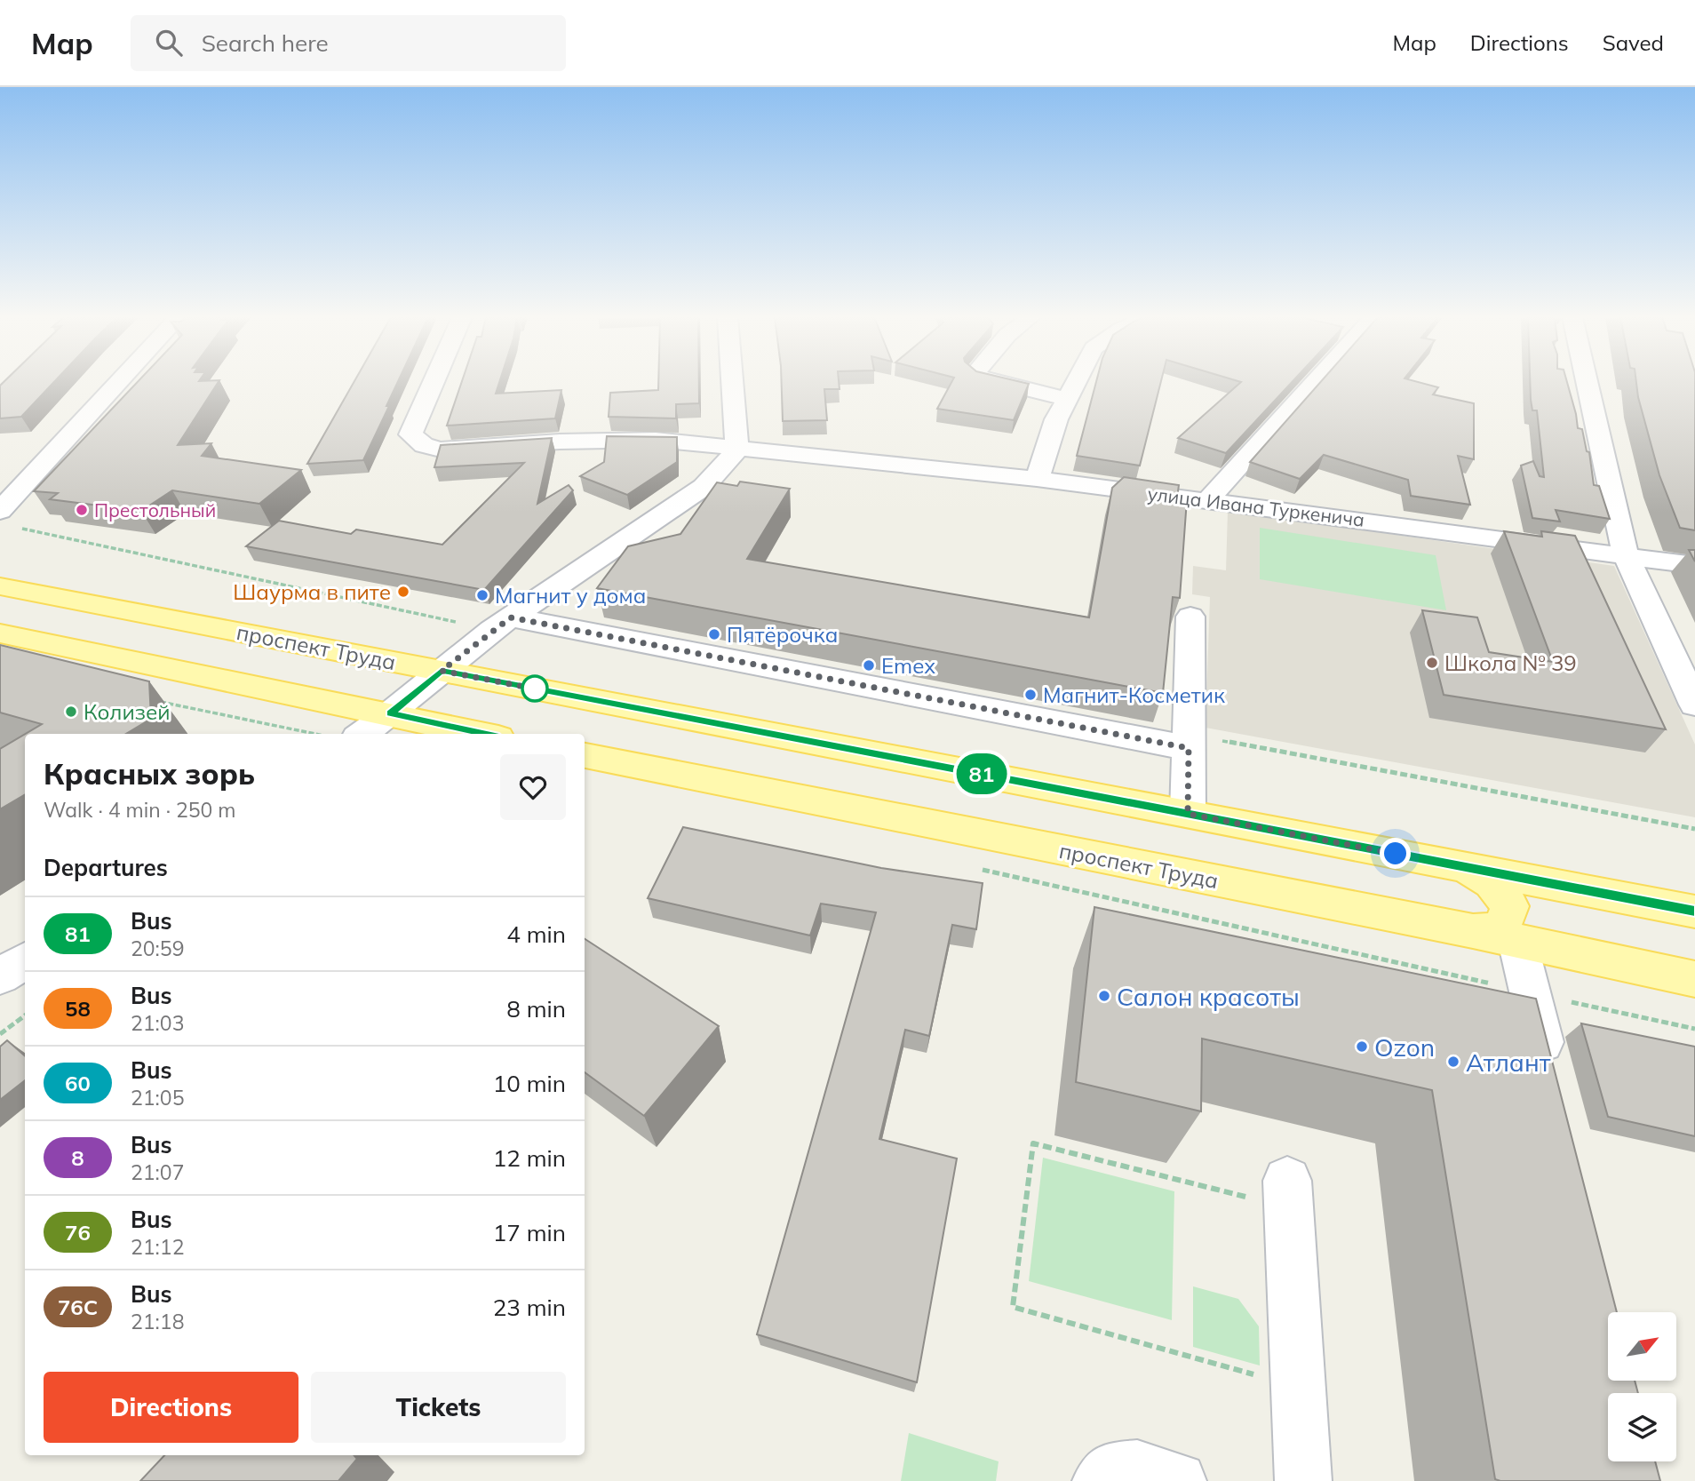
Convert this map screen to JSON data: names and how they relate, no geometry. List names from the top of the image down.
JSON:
{
  "streets": {
    "main road": ["проспект Труда"],
    "street": ["улица Ивана Туркенича"]
  },
  "places": [
    "Престольный",
    "Шаурма в пите",
    "Магнит у дома",
    "Пятёрочка",
    "Школа № 39",
    "Emex",
    "Магнит-Косметик",
    "Колизей",
    "Салон красоты",
    "Ozon",
    "Атлант"
  ],
  "lines": ["bus line 81"],
  "north": "top right",
  "page": {
    "header": "Map",
    "search": "Search here",
    "nav": ["Map", "Directions", "Saved"],
    "on_map": "81",
    "heading": [
      ["Красных зорь", "Walk · 4 min · 250 m"],
      "Departures"
    ],
    "list": [
      {
        "mark": "81",
        "name": "Bus",
        "note": "20:59",
        "value": "4 min"
      },
      {
        "mark": "58",
        "name": "Bus",
        "note": "21:03",
        "value": "8 min"
      },
      {
        "mark": "60",
        "name": "Bus",
        "note": "21:05",
        "value": "10 min"
      },
      {
        "mark": "8",
        "name": "Bus",
        "note": "21:07",
        "value": "12 min"
      },
      {
        "mark": "76",
        "name": "Bus",
        "note": "21:12",
        "value": "17 min"
      },
      {
        "mark": "76С",
        "name": "Bus",
        "note": "21:18",
        "value": "23 min"
      }
    ],
    "buttons": ["Directions", "Tickets"]
  }
}
